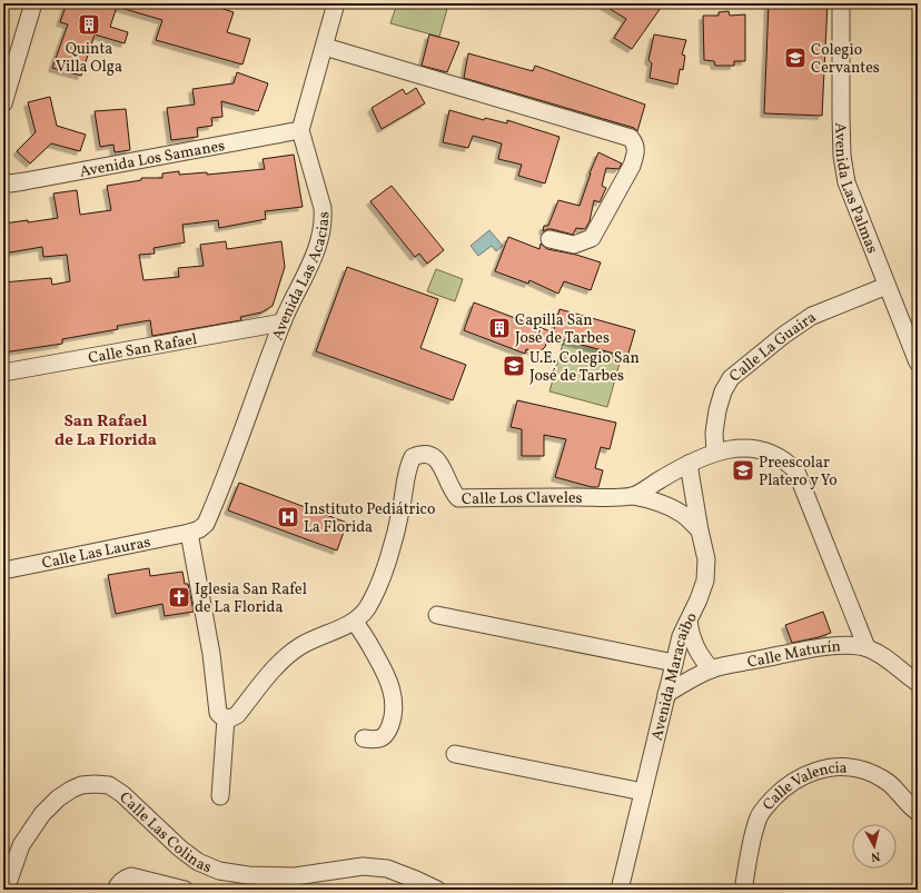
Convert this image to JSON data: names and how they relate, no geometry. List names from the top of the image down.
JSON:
{
  "streets": {
    "street": [
      "Avenida Los Samanes",
      "Avenida Las Palmas",
      "Avenida Las Acacias",
      "Calle San Rafael",
      "Calle La Guaira",
      "Calle Los Claveles",
      "Calle Las Lauras",
      "Calle Maturín",
      "Avenida Maracaibo",
      "Calle Valencia",
      "Calle Las Colinas"
    ]
  },
  "crossings": [
    ["Avenida Los Samanes", "Avenida Las Acacias"],
    ["Avenida Las Palmas", "Calle La Guaira"],
    ["Avenida Las Acacias", "Calle San Rafael"],
    ["Avenida Las Acacias", "Calle Las Lauras"],
    ["Calle La Guaira", "Calle Los Claveles"],
    ["Calle Los Claveles", "Calle Maturín"],
    ["Calle Los Claveles", "Avenida Maracaibo"],
    ["Calle Maturín", "Avenida Maracaibo"]
  ],
  "districts": ["San Rafael de La Florida"],
  "places": {
    "building": ["Quinta Villa Olga", "Capilla San José de Tarbes"],
    "school or university": ["Colegio Cervantes", "U.E. Colegio San José de Tarbes", "Preescolar Platero y Yo"],
    "hospital": ["Instituto Pediátrico La Florida"],
    "church": ["Iglesia San Rafel de La Florida"]
  },
  "north": "bottom"
}
